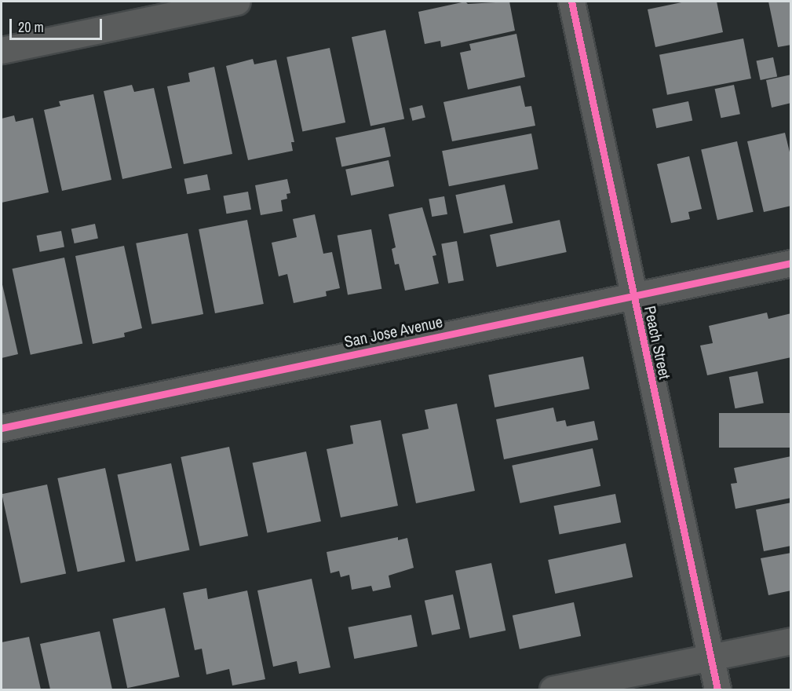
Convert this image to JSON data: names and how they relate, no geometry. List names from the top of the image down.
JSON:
{
  "streets": {
    "street": ["San Jose Avenue", "Peach Street"]
  },
  "crossings": [
    ["San Jose Avenue", "Peach Street"]
  ],
  "scale_bar": "20 m"
}
